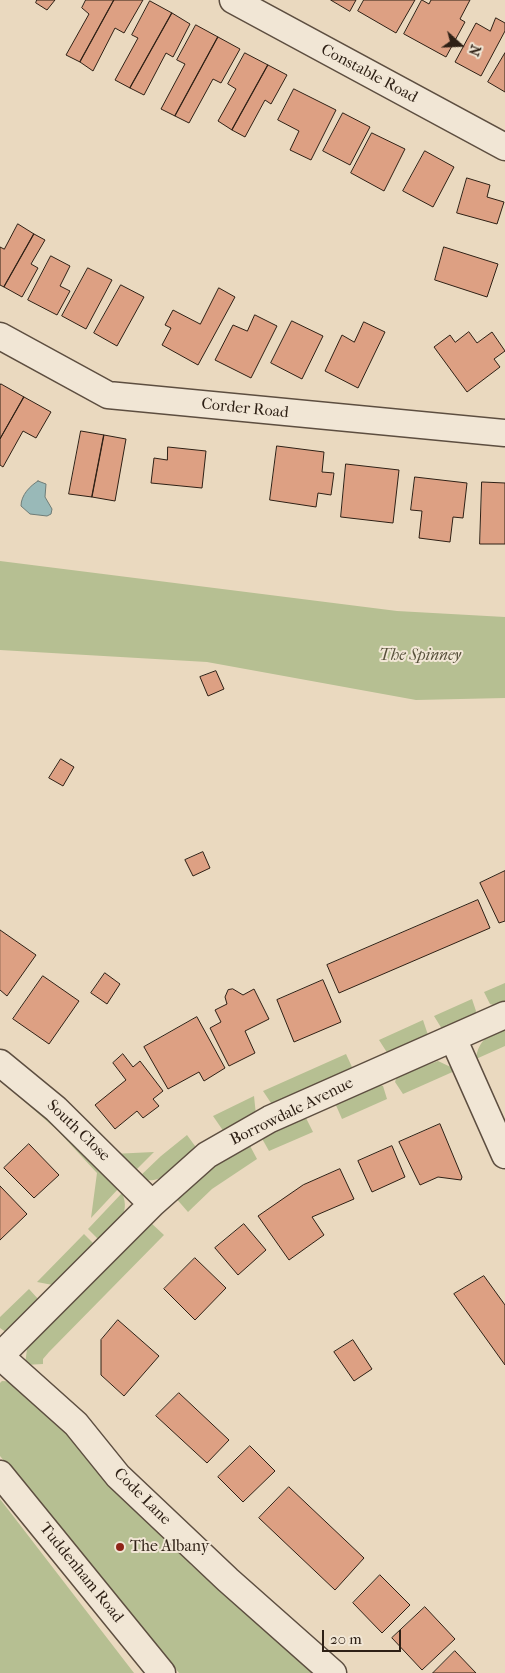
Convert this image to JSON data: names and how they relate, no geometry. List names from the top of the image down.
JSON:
{
  "streets": {
    "street": [
      "Constable Road",
      "Corder Road",
      "Borrowdale Avenue",
      "South Close",
      "Code Lane",
      "Tuddenham Road"
    ]
  },
  "crossings": [
    ["Borrowdale Avenue", "South Close"],
    ["Borrowdale Avenue", "Code Lane"]
  ],
  "parks": ["The Spinney"],
  "places": ["The Albany"],
  "scale_bar": "20 m",
  "north": "right"
}
